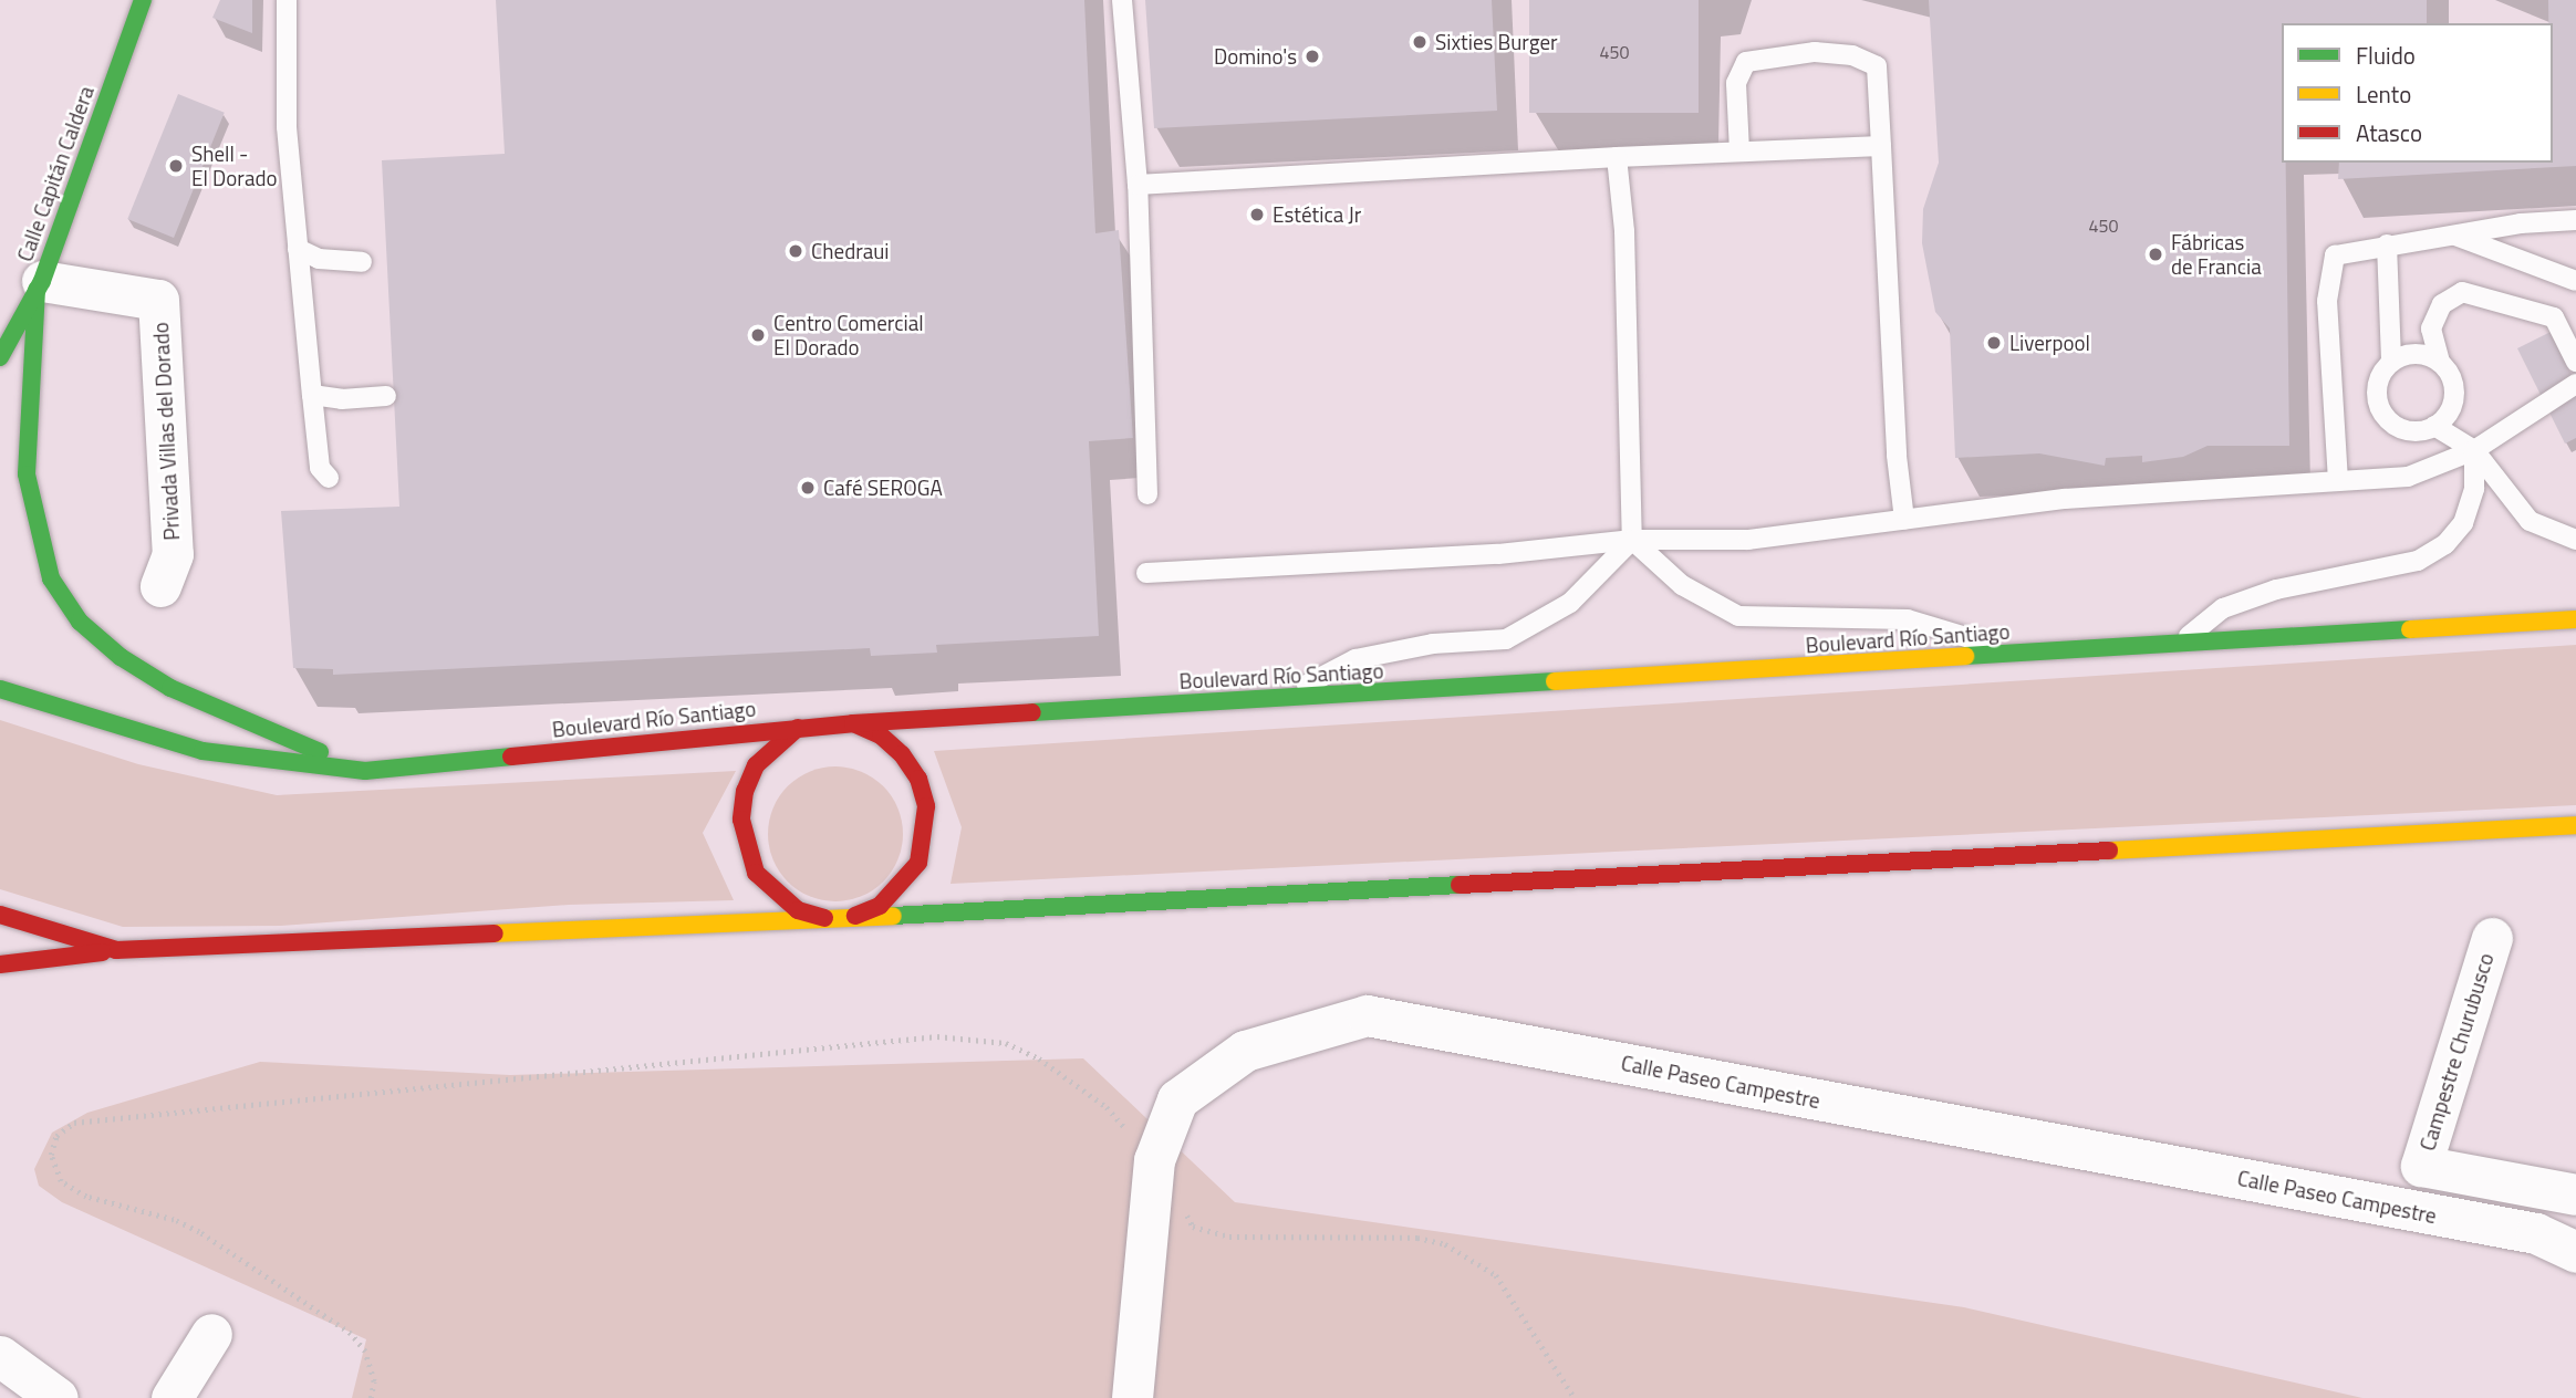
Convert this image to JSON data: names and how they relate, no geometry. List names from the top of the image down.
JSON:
{
  "streets": {
    "main road": ["Calle Capitán Caldera", "Boulevard Río Santiago"],
    "street": ["Privada Villas del Dorado", "Campestre Churubusco", "Calle Paseo Campestre"]
  },
  "crossings": [
    ["Calle Capitán Caldera", "Privada Villas del Dorado"]
  ],
  "places": [
    "Sixties Burger",
    "Domino's",
    "Shell - El Dorado",
    "Estética Jr",
    "Chedraui",
    "Fábricas de Francia",
    "Centro Comercial El Dorado",
    "Liverpool",
    "Café SEROGA"
  ],
  "house_numbers": ["450", "450"],
  "legend": ["Fluido", "Lento", "Atasco"]
}
